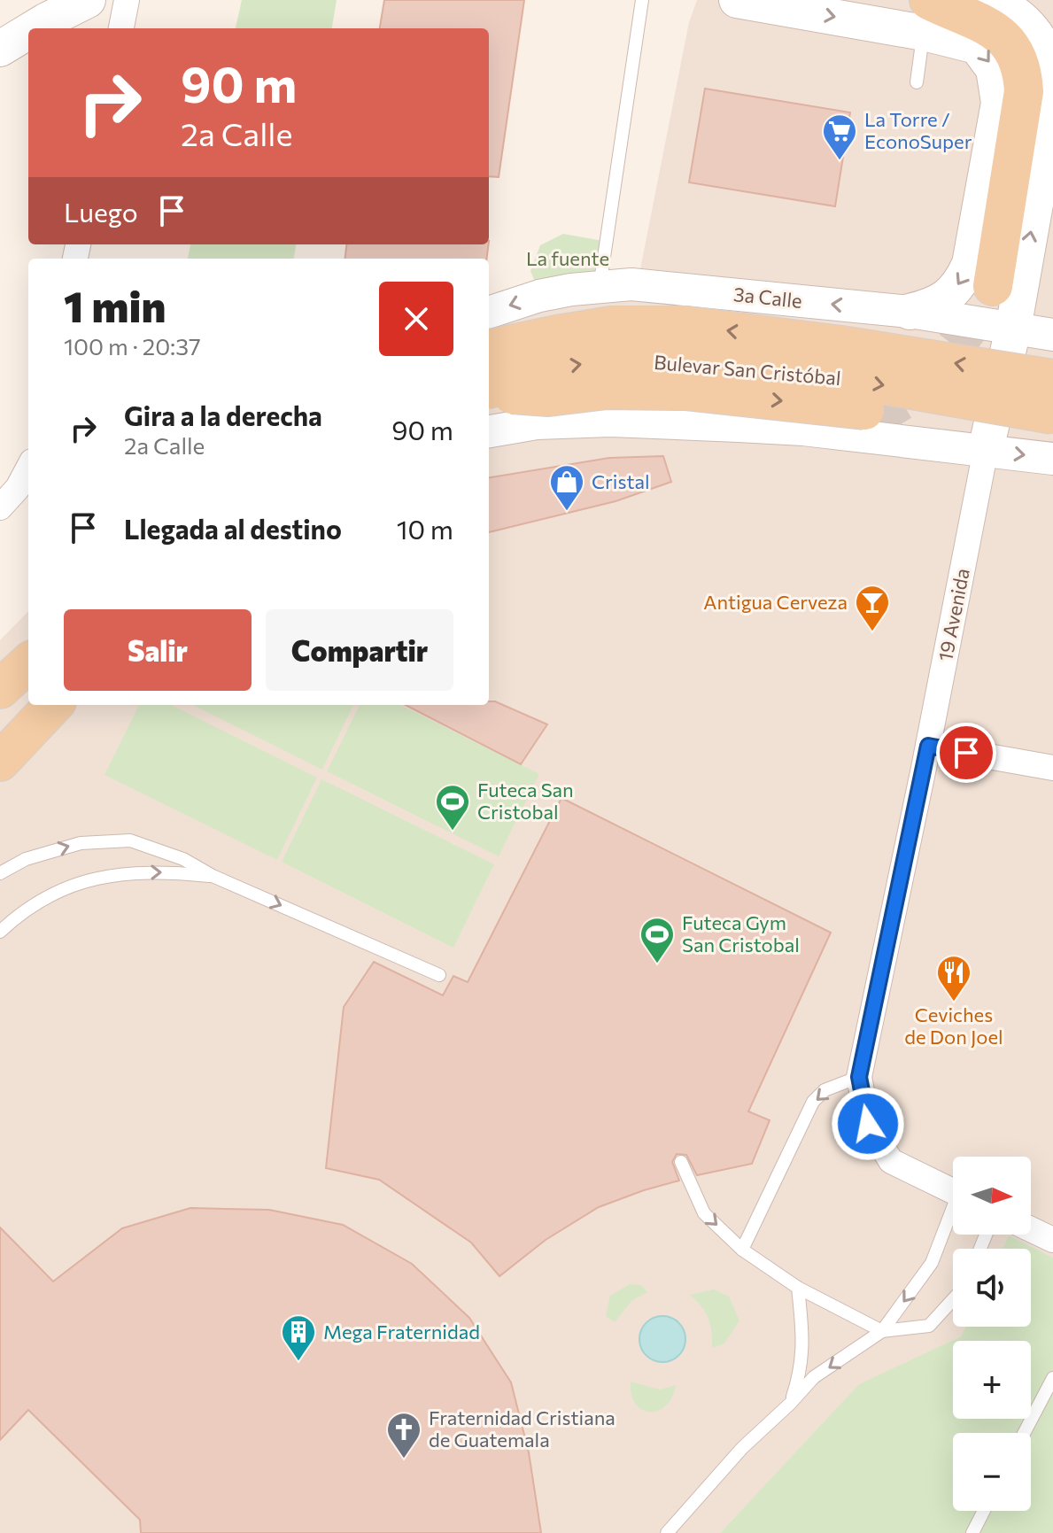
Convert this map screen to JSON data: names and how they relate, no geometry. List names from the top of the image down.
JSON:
{
  "streets": {
    "main road": ["Bulevar San Cristóbal", "19 Avenida"],
    "street": ["3a Calle"]
  },
  "crossings": [
    ["3a Calle", "19 Avenida"]
  ],
  "parks": ["La fuente"],
  "places": {
    "supermarket": ["La Torre / EconoSuper"],
    "shop": ["Cristal"],
    "bar": ["Antigua Cerveza"],
    "sports": ["Futeca San Cristobal", "Futeca Gym San Cristobal"],
    "restaurant": ["Ceviches de Don Joel"],
    "building": ["Mega Fraternidad"],
    "church": ["Fraternidad Cristiana de Guatemala"]
  },
  "north": "right",
  "page": {
    "turn": ["90 m", "2a Calle"],
    "then": "Luego",
    "heading": ["1 min", "100 m · 20:37"],
    "list": [
      {
        "name": "Gira a la derecha",
        "note": "2a Calle",
        "value": "90 m"
      },
      {
        "name": "Llegada al destino",
        "value": "10 m"
      }
    ],
    "buttons": ["Salir", "Compartir"],
    "map_buttons": ["+", "−"]
  }
}
